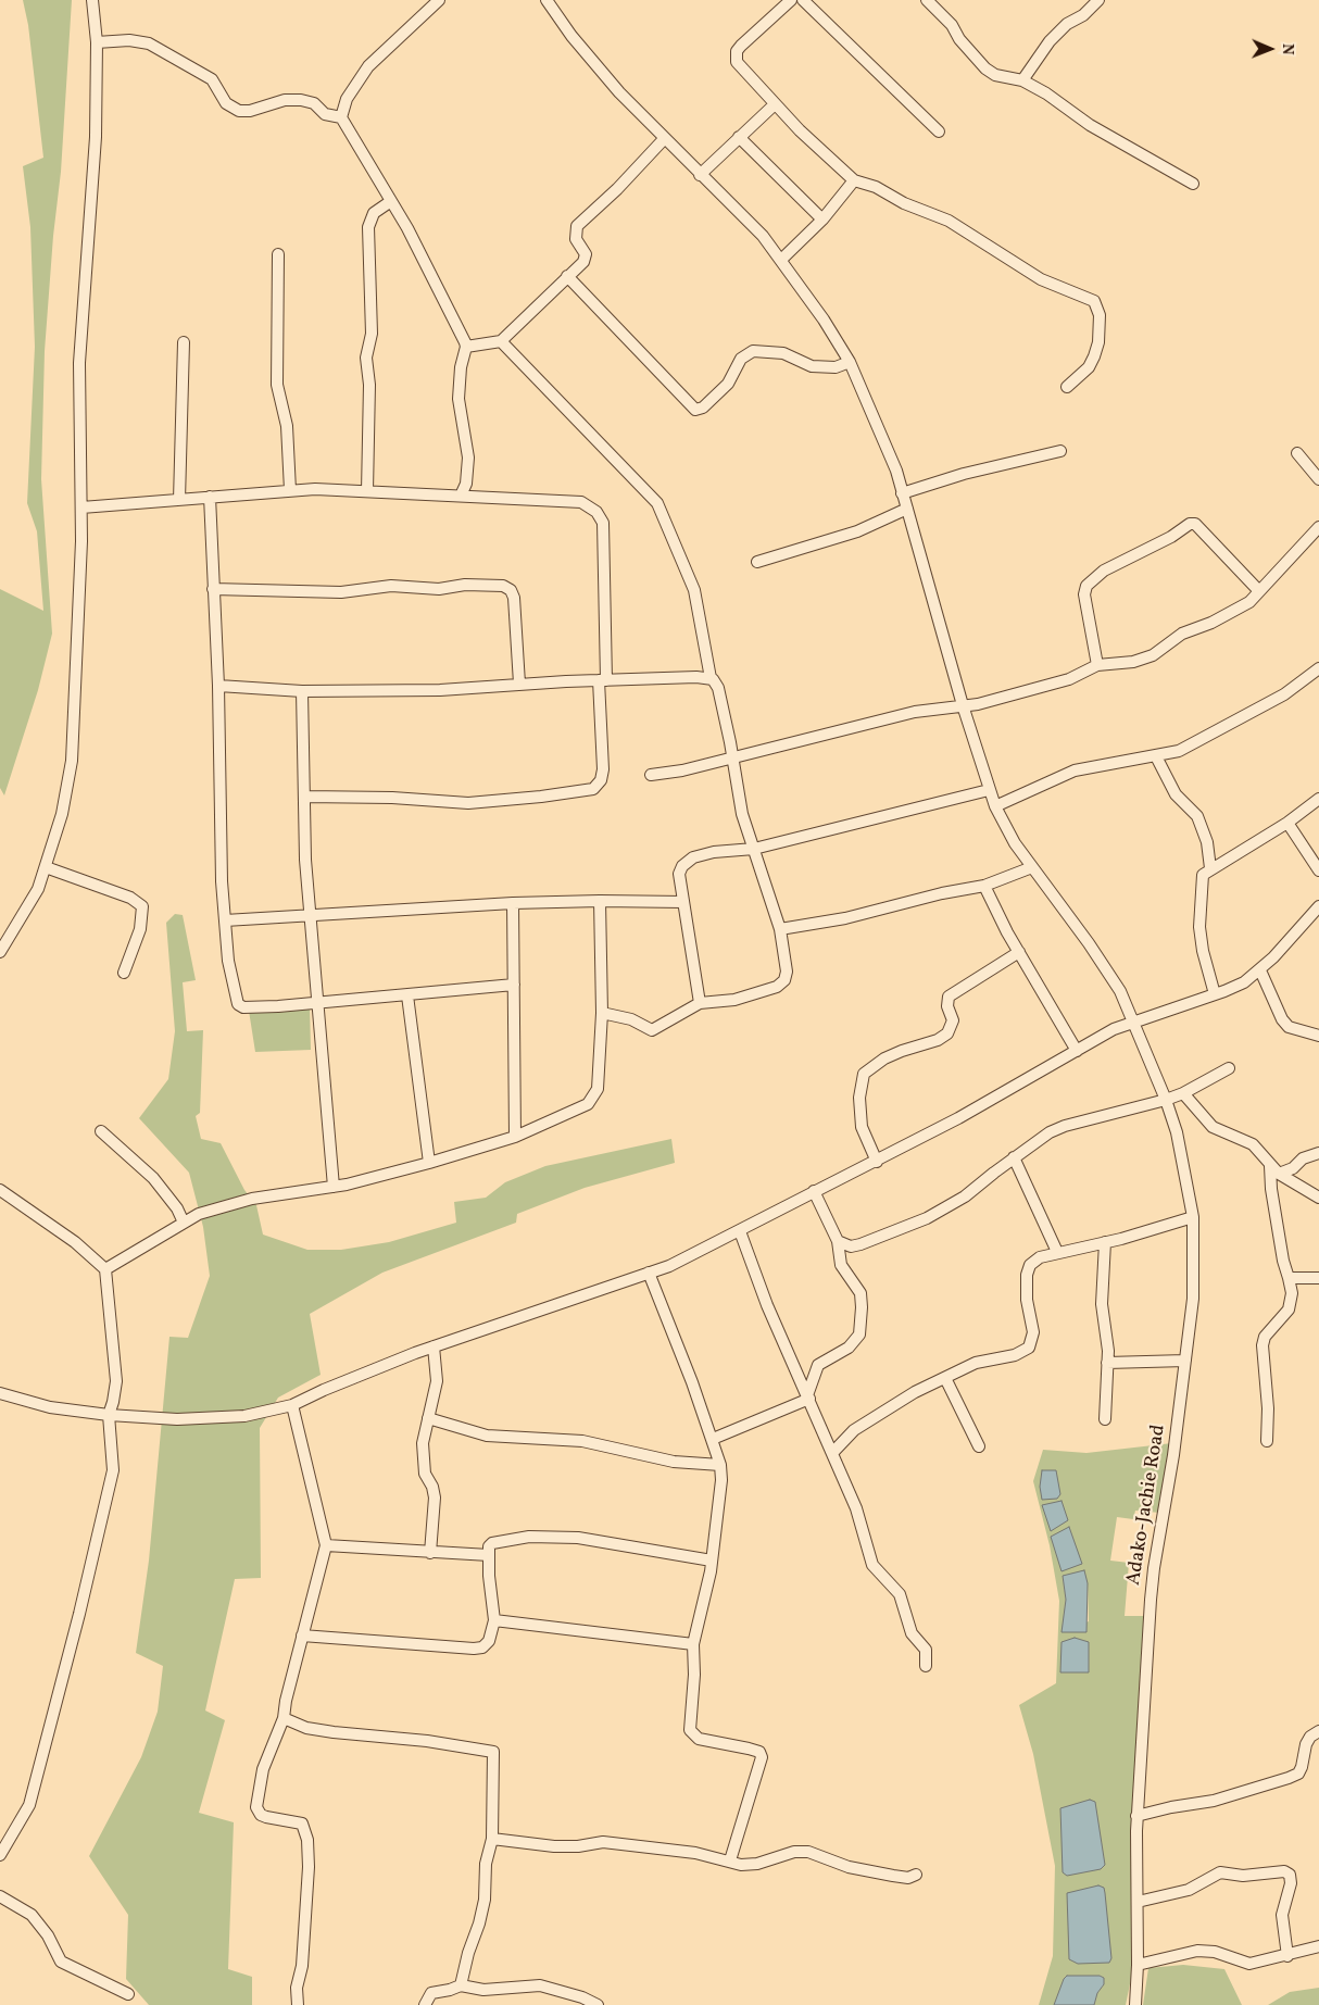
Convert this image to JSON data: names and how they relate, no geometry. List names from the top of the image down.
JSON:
{
  "streets": {
    "street": ["Adako-Jachie Road"]
  },
  "north": "right"
}
